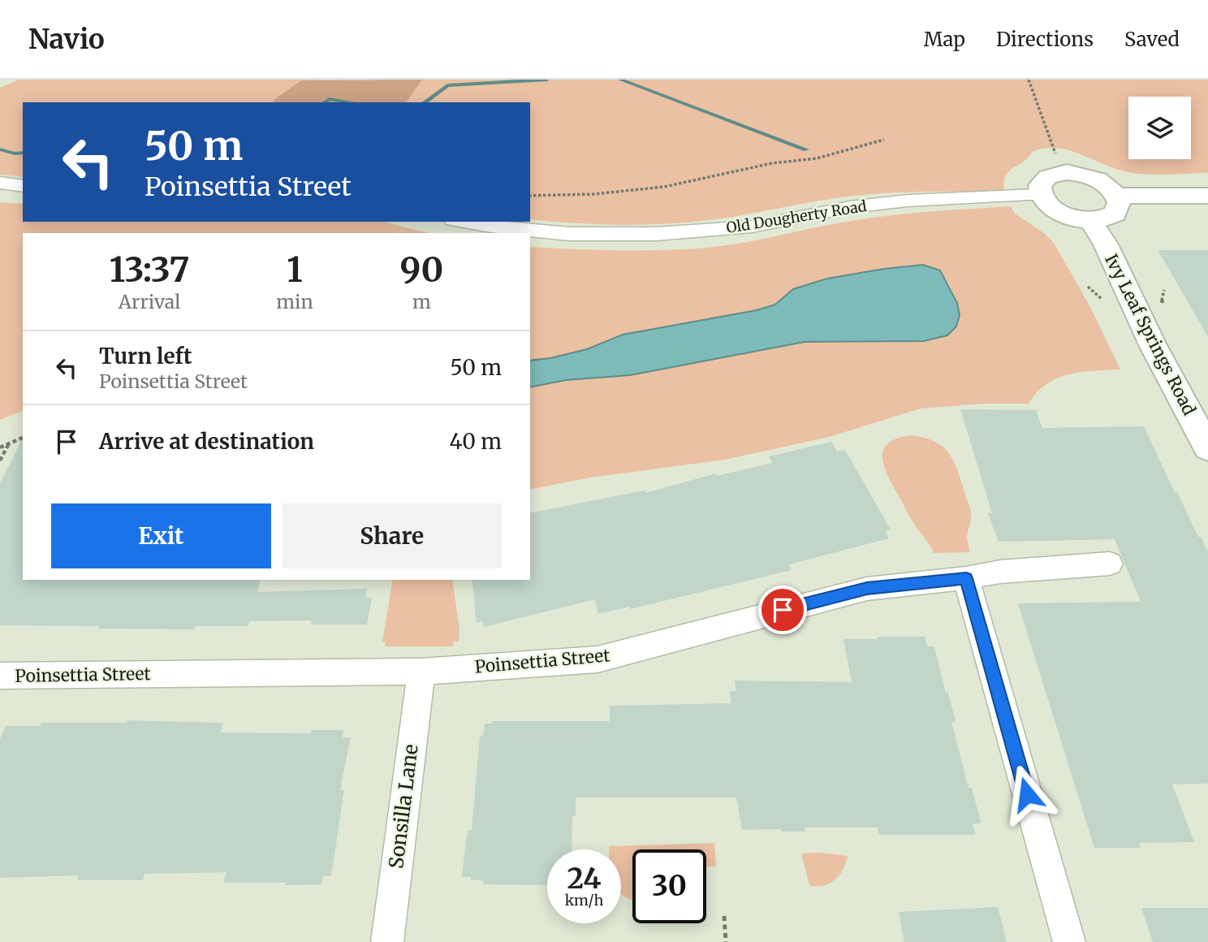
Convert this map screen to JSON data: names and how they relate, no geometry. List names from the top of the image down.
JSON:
{
  "streets": {
    "street": [
      "Old Dougherty Road",
      "Ivy Leaf Springs Road",
      "Poinsettia Street",
      "Sonsilla Lane"
    ]
  },
  "crossings": [
    ["Poinsettia Street", "Sonsilla Lane"]
  ],
  "page": {
    "header": "Navio",
    "nav": ["Map", "Directions", "Saved"],
    "turn": ["50 m", "Poinsettia Street"],
    "eta": [
      "13:37",
      "Arrival",
      "1",
      "min",
      "90",
      "m"
    ],
    "list": [
      {
        "name": "Turn left",
        "note": "Poinsettia Street",
        "value": "50 m"
      },
      {
        "name": "Arrive at destination",
        "value": "40 m"
      }
    ],
    "buttons": ["Exit", "Share"],
    "speed": "24 km/h",
    "limit": "30"
  }
}
